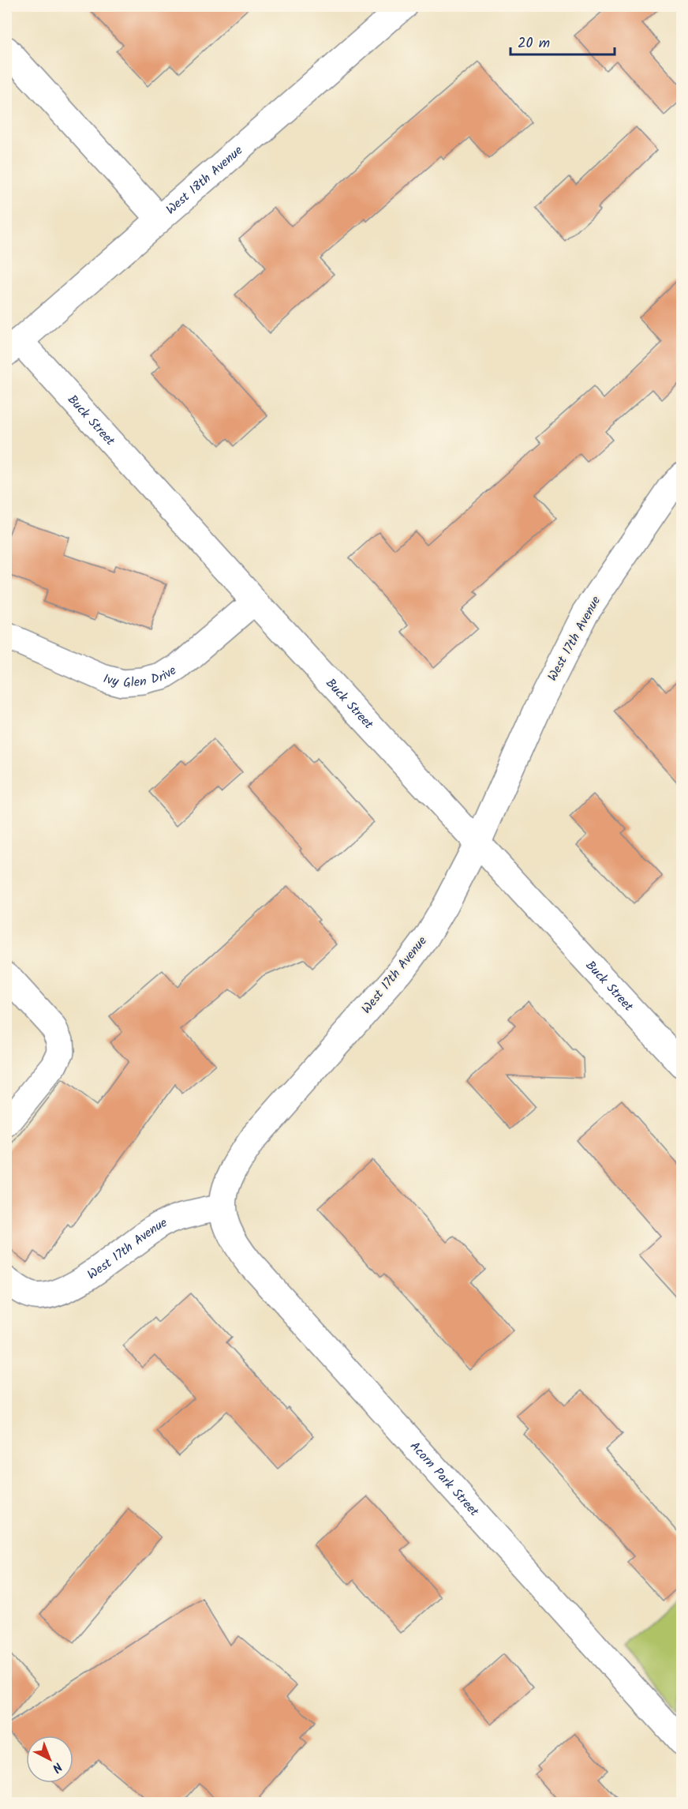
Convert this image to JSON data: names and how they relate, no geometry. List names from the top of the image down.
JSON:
{
  "streets": {
    "street": [
      "West 18th Avenue",
      "Buck Street",
      "West 17th Avenue",
      "Ivy Glen Drive",
      "Acorn Park Street"
    ]
  },
  "crossings": [
    ["West 18th Avenue", "Buck Street"],
    ["Buck Street", "West 17th Avenue"],
    ["Buck Street", "Ivy Glen Drive"],
    ["West 17th Avenue", "Acorn Park Street"]
  ],
  "scale_bar": "20 m",
  "north": "bottom right"
}
